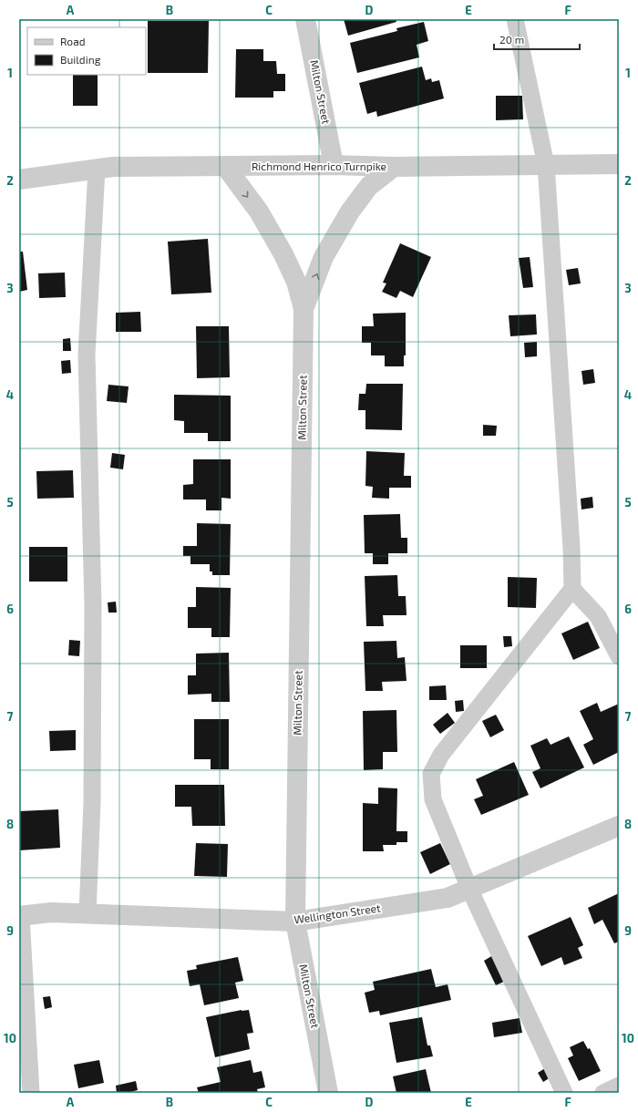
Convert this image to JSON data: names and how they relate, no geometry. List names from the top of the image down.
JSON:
{
  "streets": {
    "street": ["Milton Street", "Richmond Henrico Turnpike", "Wellington Street"]
  },
  "crossings": [
    ["Milton Street", "Richmond Henrico Turnpike"],
    ["Milton Street", "Wellington Street"]
  ],
  "legend": ["Road", "Building"],
  "scale_bar": "20 m",
  "grid": {
    "columns": [
      "A",
      "B",
      "C",
      "D",
      "E",
      "F"
    ],
    "rows": [
      "1",
      "2",
      "3",
      "4",
      "5",
      "6",
      "7",
      "8",
      "9",
      "10"
    ]
  }
}
